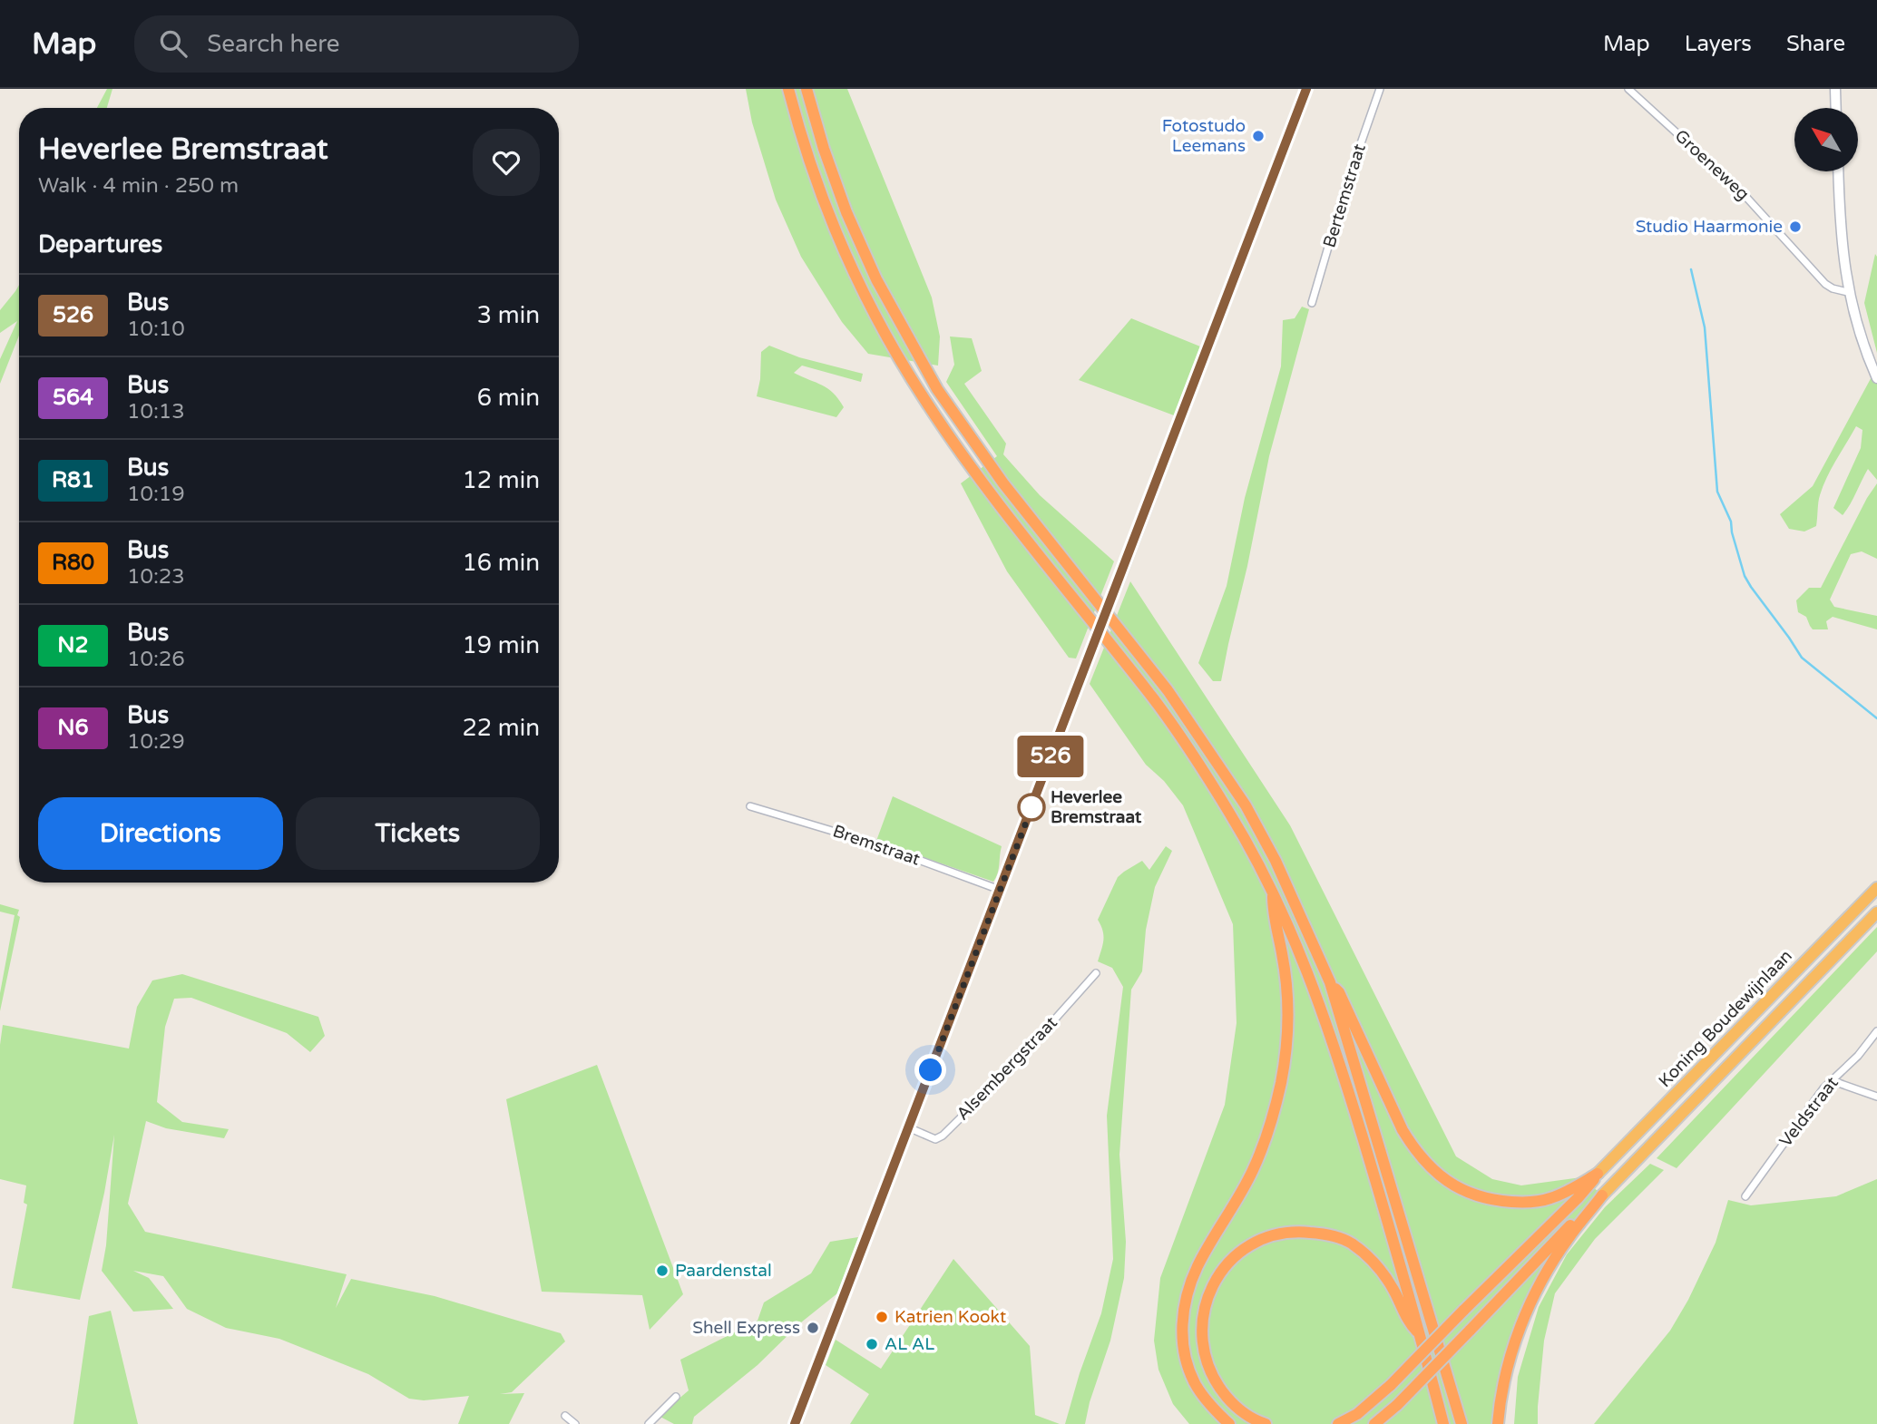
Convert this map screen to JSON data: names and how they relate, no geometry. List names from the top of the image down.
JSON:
{
  "streets": {
    "highway": ["Koning Boudewijnlaan"],
    "street": [
      "Groeneweg",
      "Bertemstraat",
      "Bremstraat",
      "Alsembergstraat",
      "Veldstraat"
    ]
  },
  "places": [
    "Fotostudo Leemans",
    "Studio Haarmonie",
    "Heverlee Bremstraat",
    "Paardenstal",
    "Katrien Kookt",
    "Shell Express",
    "AL AL"
  ],
  "lines": ["bus line 526"],
  "north": "top left",
  "page": {
    "header": "Map",
    "search": "Search here",
    "nav": ["Map", "Layers", "Share"],
    "on_map": "526",
    "heading": [
      ["Heverlee Bremstraat", "Walk · 4 min · 250 m"],
      "Departures"
    ],
    "list": [
      {
        "mark": "526",
        "name": "Bus",
        "note": "10:10",
        "value": "3 min"
      },
      {
        "mark": "564",
        "name": "Bus",
        "note": "10:13",
        "value": "6 min"
      },
      {
        "mark": "R81",
        "name": "Bus",
        "note": "10:19",
        "value": "12 min"
      },
      {
        "mark": "R80",
        "name": "Bus",
        "note": "10:23",
        "value": "16 min"
      },
      {
        "mark": "N2",
        "name": "Bus",
        "note": "10:26",
        "value": "19 min"
      },
      {
        "mark": "N6",
        "name": "Bus",
        "note": "10:29",
        "value": "22 min"
      }
    ],
    "buttons": ["Directions", "Tickets"]
  }
}
